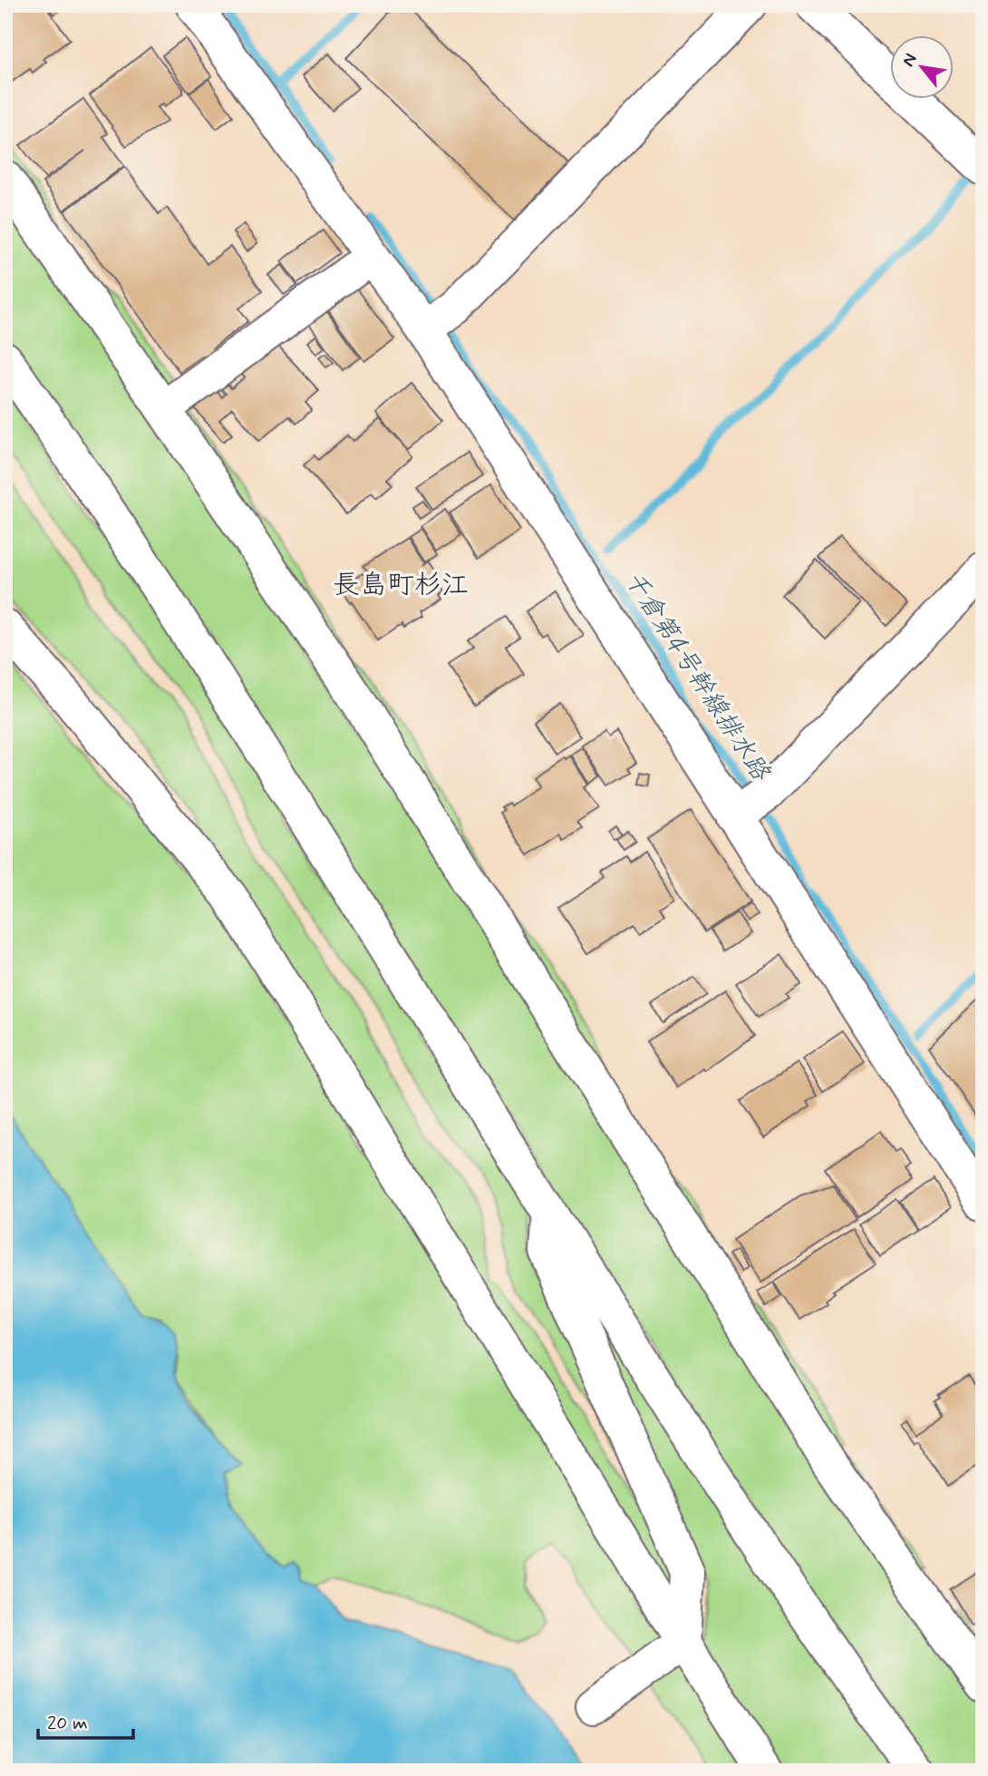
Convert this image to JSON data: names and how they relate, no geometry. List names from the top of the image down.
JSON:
{
  "districts": ["長島町杉江"],
  "water": ["千倉第4号幹線排水路"],
  "scale_bar": "20 m",
  "north": "top left"
}
